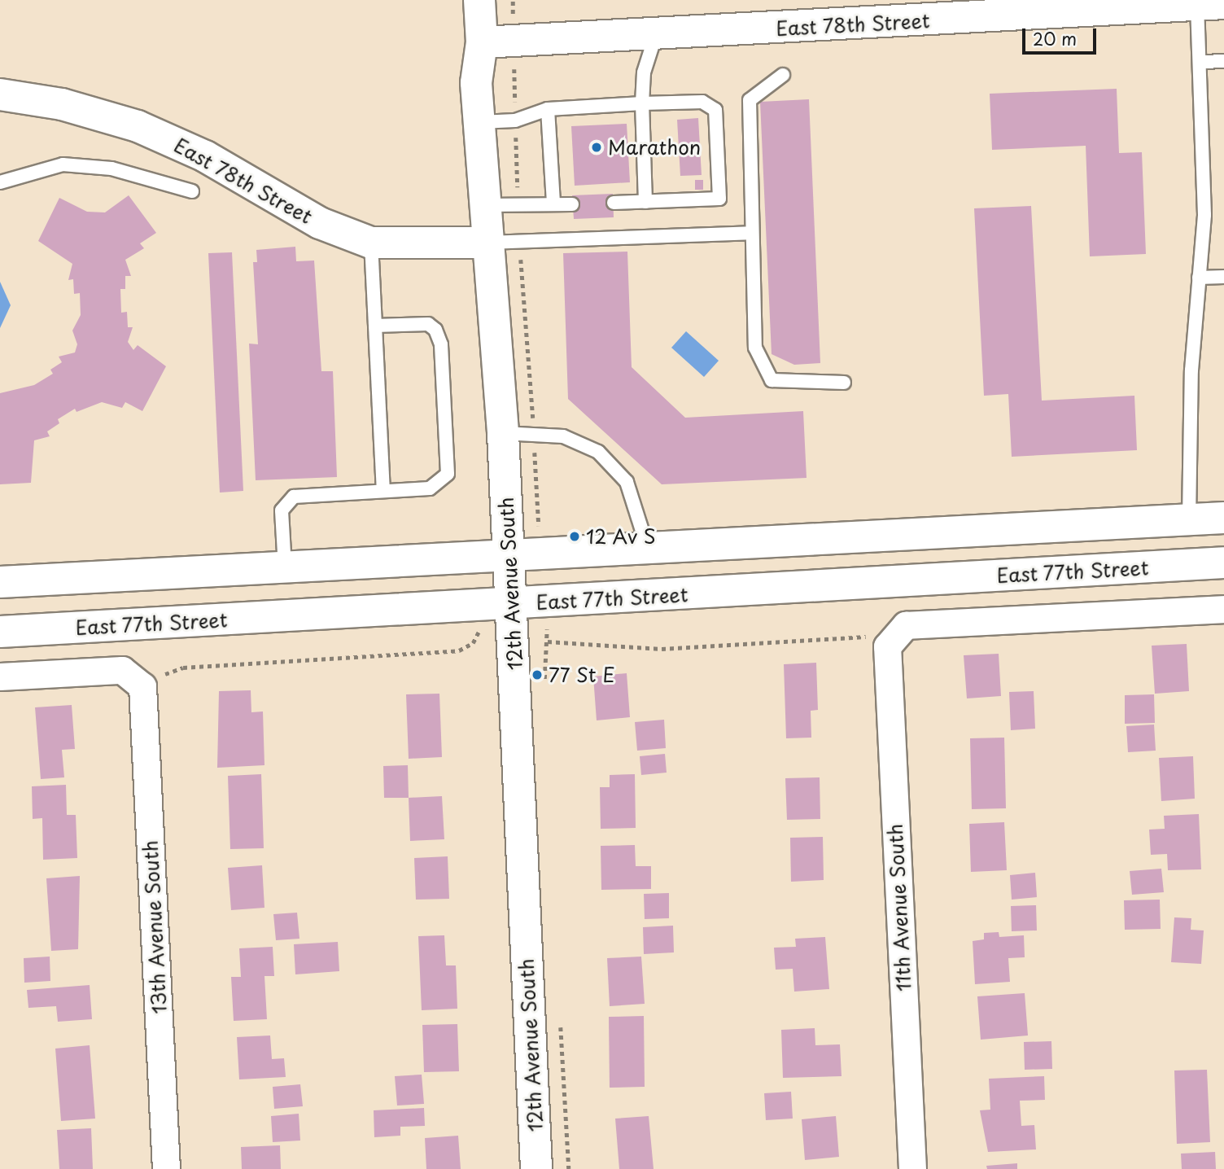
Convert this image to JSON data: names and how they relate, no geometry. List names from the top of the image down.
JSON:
{
  "streets": {
    "street": [
      "East 78th Street",
      "East 77th Street",
      "12th Avenue South",
      "11th Avenue South",
      "13th Avenue South"
    ]
  },
  "crossings": [
    ["East 78th Street", "12th Avenue South"],
    ["East 77th Street", "12th Avenue South"]
  ],
  "places": ["Marathon", "12 Av S", "77 St E"],
  "scale_bar": "20 m"
}
